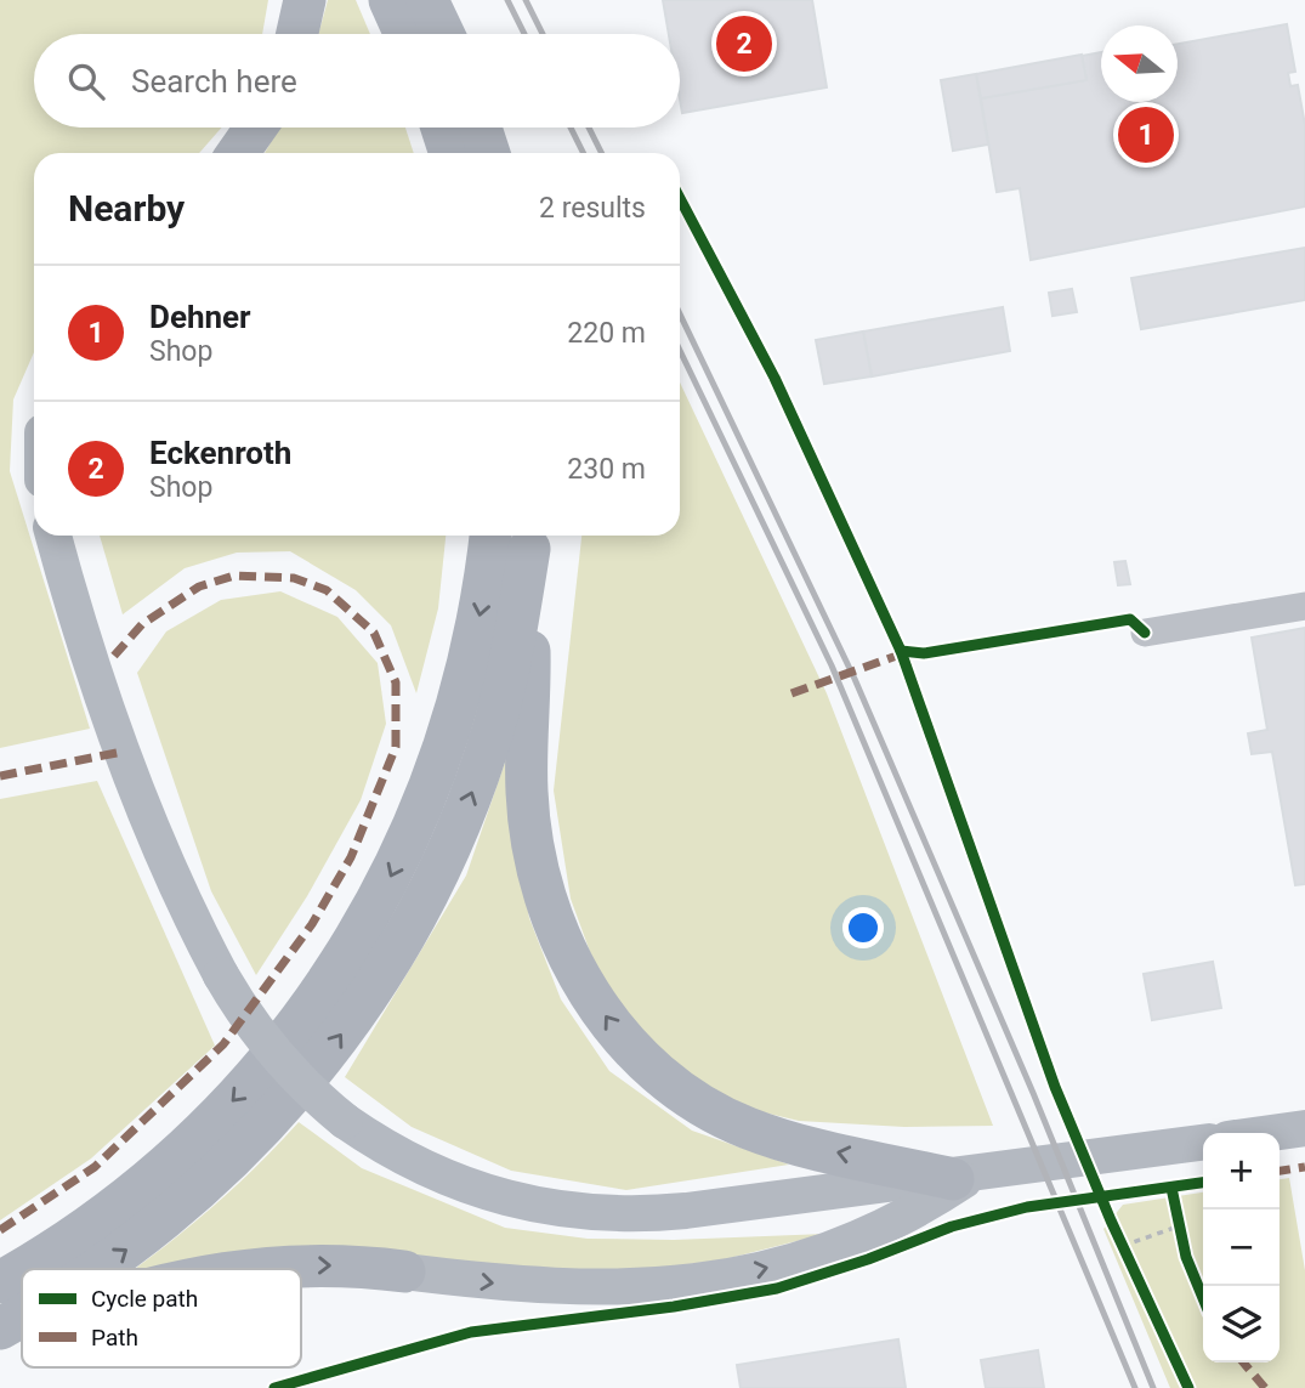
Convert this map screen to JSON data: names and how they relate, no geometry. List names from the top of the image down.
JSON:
{
  "legend": ["Cycle path", "Path"],
  "north": "left",
  "page": {
    "pins": ["2", "1"],
    "search": "Search here",
    "heading": ["Nearby", "2 results"],
    "list": [
      {
        "mark": "1",
        "name": "Dehner",
        "note": "Shop",
        "value": "220 m"
      },
      {
        "mark": "2",
        "name": "Eckenroth",
        "note": "Shop",
        "value": "230 m"
      }
    ],
    "map_buttons": ["+", "−"]
  }
}
